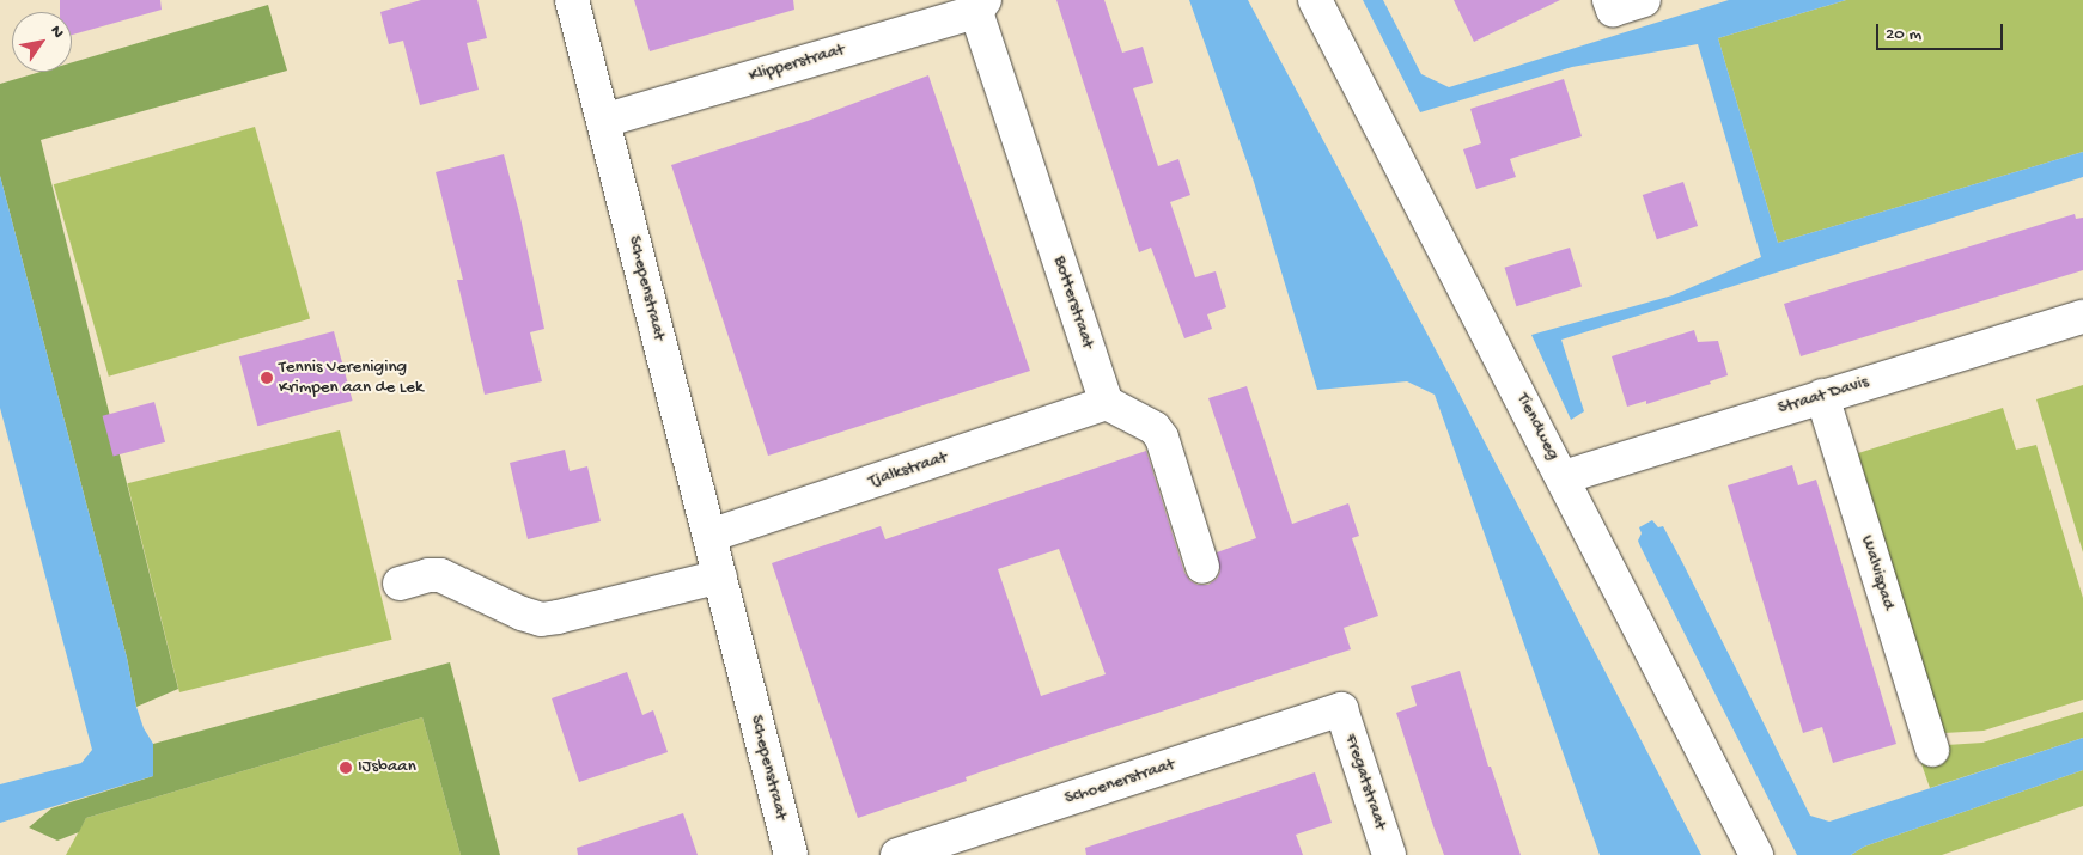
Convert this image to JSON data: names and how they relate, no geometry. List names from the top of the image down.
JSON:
{
  "streets": {
    "street": [
      "Klipperstraat",
      "Schepenstraat",
      "Botterstraat",
      "Straat Davis",
      "Tiendweg",
      "Tjalkstraat",
      "Walvispad",
      "Schoenerstraat",
      "Fregatstraat"
    ]
  },
  "crossings": [
    ["Klipperstraat", "Schepenstraat"],
    ["Klipperstraat", "Botterstraat"],
    ["Schepenstraat", "Tjalkstraat"],
    ["Botterstraat", "Tjalkstraat"],
    ["Straat Davis", "Tiendweg"],
    ["Straat Davis", "Walvispad"],
    ["Schoenerstraat", "Fregatstraat"]
  ],
  "places": ["Tennis Vereniging Krimpen aan de Lek", "IJsbaan"],
  "scale_bar": "20 m",
  "north": "top right"
}
